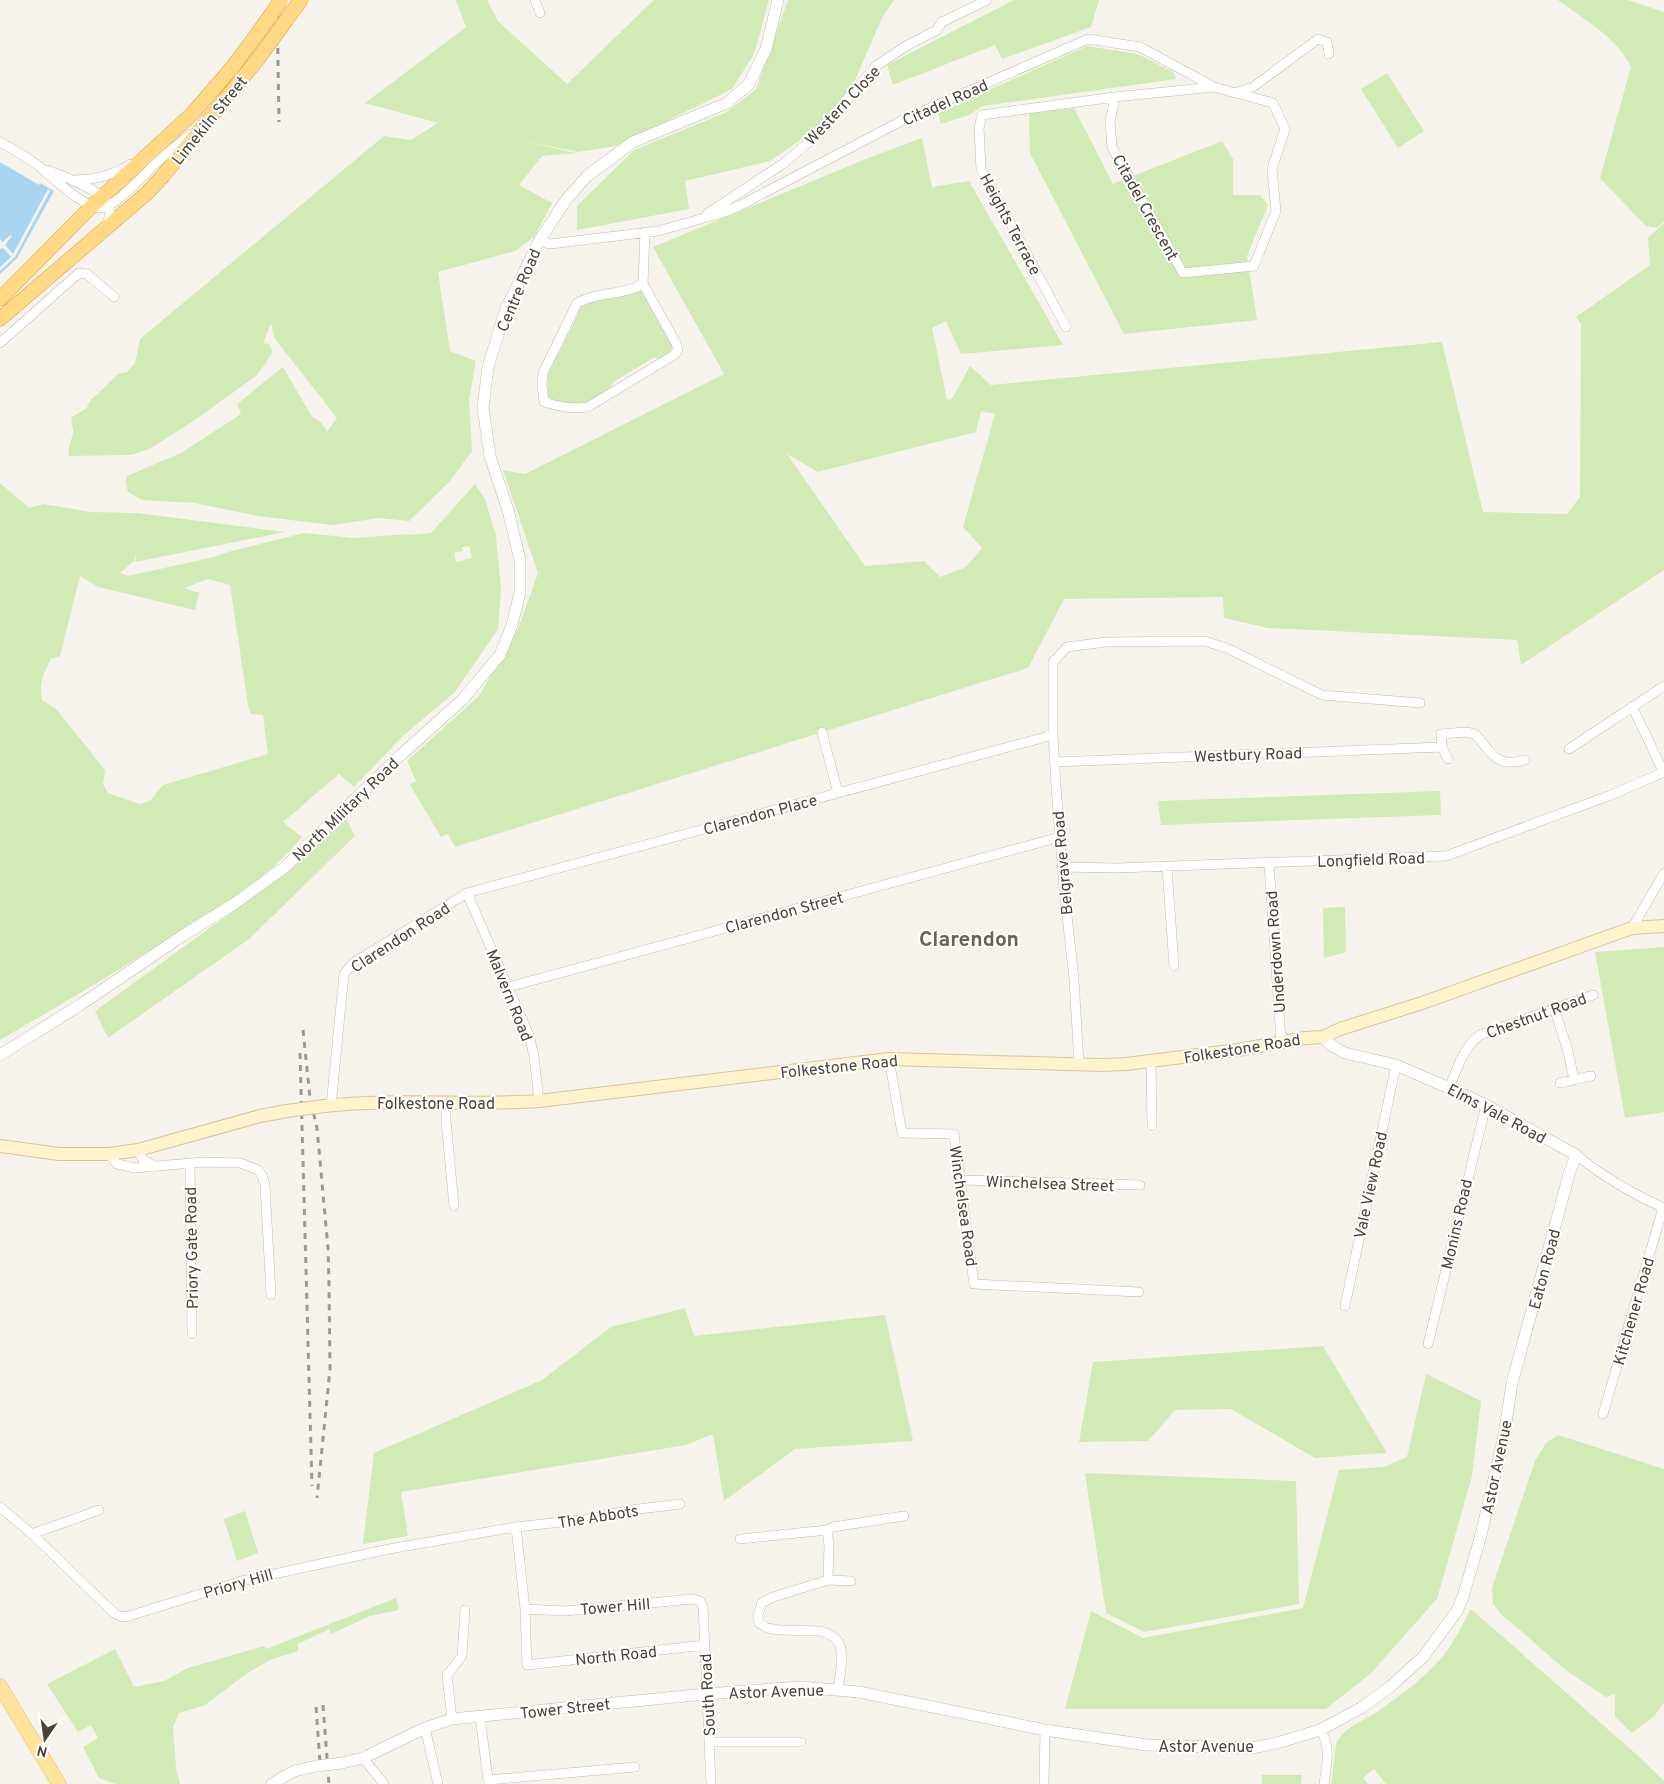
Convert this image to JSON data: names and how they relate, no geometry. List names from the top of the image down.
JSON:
{
  "streets": {
    "highway": ["Limekiln Street"],
    "main road": ["Folkestone Road"],
    "street": [
      "Citadel Road",
      "Western Close",
      "Citadel Crescent",
      "Heights Terrace",
      "Centre Road",
      "Westbury Road",
      "North Military Road",
      "Clarendon Place",
      "Longfield Road",
      "Belgrave Road",
      "Clarendon Street",
      "Clarendon Road",
      "Underdown Road",
      "Malvern Road",
      "Chestnut Road",
      "Elms Vale Road",
      "Winchelsea Street",
      "Vale View Road",
      "Winchelsea Road",
      "Monins Road",
      "Priory Gate Road",
      "Eaton Road",
      "Kitchener Road",
      "Astor Avenue",
      "The Abbots",
      "Priory Hill",
      "Tower Hill",
      "North Road",
      "South Road",
      "Tower Street"
    ]
  },
  "crossings": [
    ["Citadel Road", "Western Close"],
    ["Citadel Road", "Citadel Crescent"],
    ["Citadel Road", "Centre Road"],
    ["Citadel Crescent", "Heights Terrace"],
    ["Centre Road", "North Military Road"],
    ["Westbury Road", "Belgrave Road"],
    ["Clarendon Place", "Belgrave Road"],
    ["Clarendon Place", "Clarendon Road"],
    ["Clarendon Place", "Malvern Road"],
    ["Longfield Road", "Belgrave Road"],
    ["Longfield Road", "Underdown Road"],
    ["Belgrave Road", "Clarendon Street"],
    ["Belgrave Road", "Folkestone Road"],
    ["Clarendon Street", "Malvern Road"],
    ["Clarendon Road", "Malvern Road"],
    ["Clarendon Road", "Folkestone Road"],
    ["Underdown Road", "Folkestone Road"],
    ["Malvern Road", "Folkestone Road"],
    ["Chestnut Road", "Elms Vale Road"],
    ["Folkestone Road", "Elms Vale Road"],
    ["Folkestone Road", "Winchelsea Road"],
    ["Elms Vale Road", "Vale View Road"],
    ["Elms Vale Road", "Monins Road"],
    ["Elms Vale Road", "Eaton Road"],
    ["Elms Vale Road", "Kitchener Road"],
    ["Winchelsea Street", "Winchelsea Road"],
    ["Eaton Road", "Astor Avenue"],
    ["Astor Avenue", "South Road"],
    ["Astor Avenue", "Tower Street"],
    ["The Abbots", "Priory Hill"],
    ["Tower Hill", "North Road"],
    ["Tower Hill", "South Road"],
    ["North Road", "South Road"],
    ["South Road", "Tower Street"]
  ],
  "districts": ["Clarendon"],
  "north": "bottom"
}
